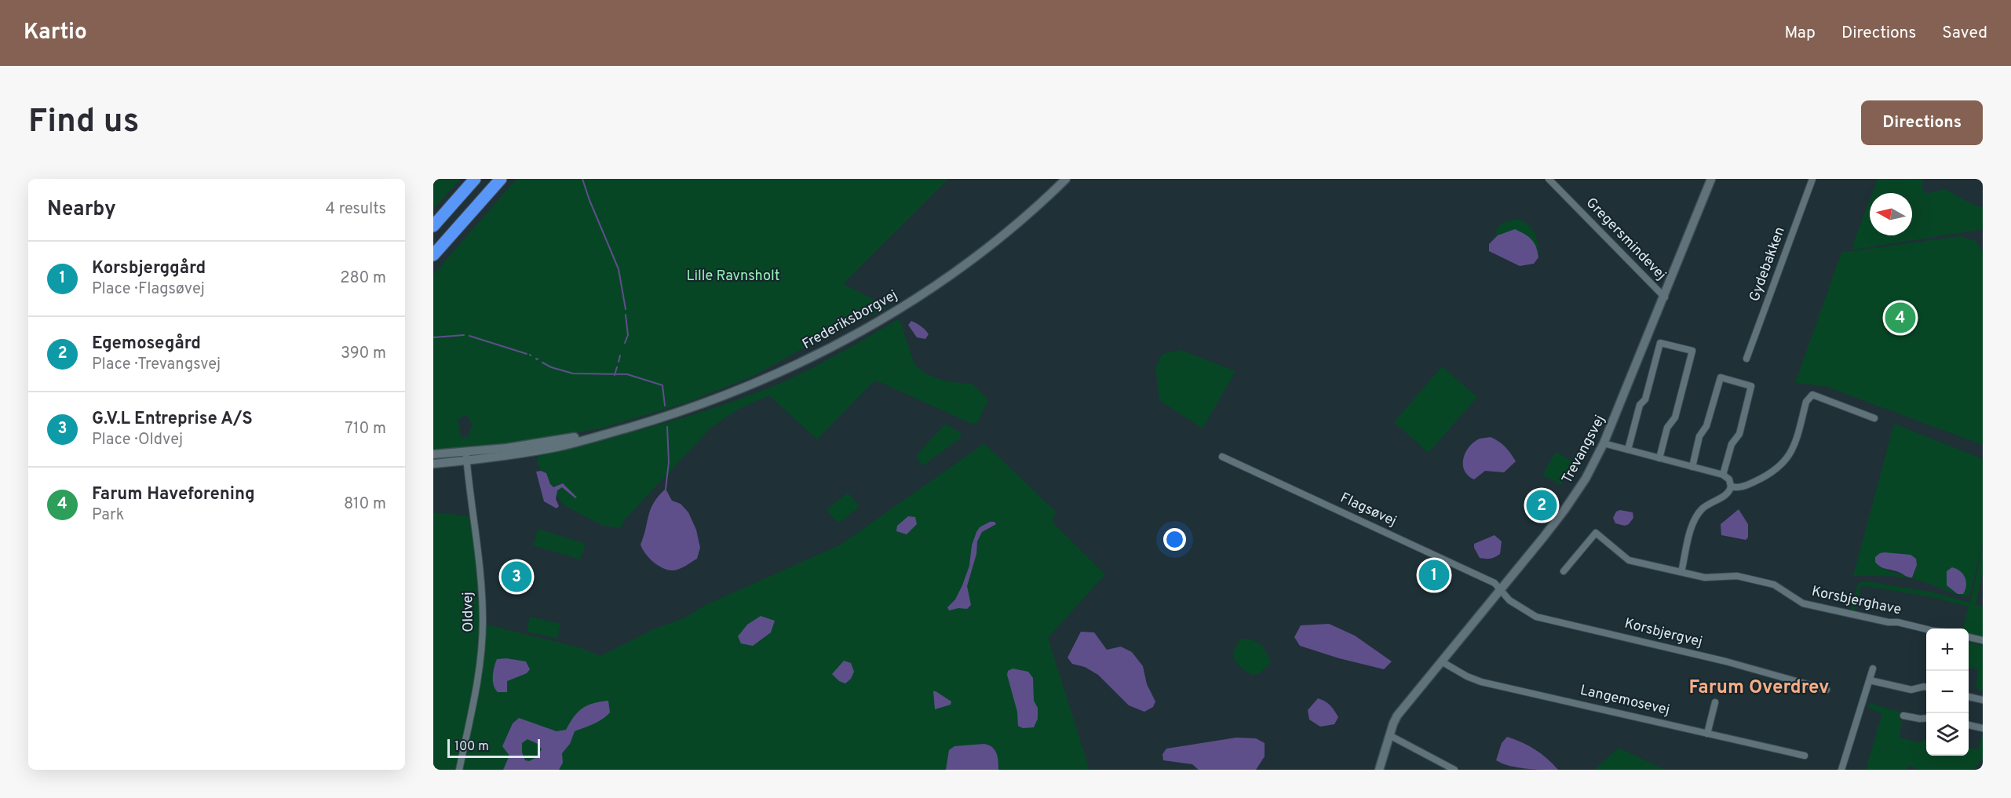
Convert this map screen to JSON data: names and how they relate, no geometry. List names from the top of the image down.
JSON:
{
  "streets": {
    "street": [
      "Gregersmindevej",
      "Gydebakken",
      "Frederiksborgvej",
      "Trevangsvej",
      "Flagsøvej",
      "Korsbjerghave",
      "Oldvej",
      "Korsbjergvej",
      "Langemosevej"
    ]
  },
  "crossings": [
    ["Gregersmindevej", "Trevangsvej"],
    ["Frederiksborgvej", "Oldvej"],
    ["Trevangsvej", "Flagsøvej"],
    ["Trevangsvej", "Korsbjergvej"],
    ["Trevangsvej", "Langemosevej"],
    ["Flagsøvej", "Korsbjergvej"]
  ],
  "districts": ["Farum Overdrev"],
  "parks": ["Lille Ravnsholt"],
  "scale_bar": "100 m",
  "north": "left",
  "page": {
    "header": "Kartio",
    "nav": ["Map", "Directions", "Saved"],
    "buttons": "Directions",
    "title": "Find us",
    "heading": ["Nearby", "4 results"],
    "list": [
      {
        "mark": "1",
        "name": "Korsbjerggård",
        "note": "Place · Flagsøvej",
        "value": "280 m"
      },
      {
        "mark": "2",
        "name": "Egemosegård",
        "note": "Place · Trevangsvej",
        "value": "390 m"
      },
      {
        "mark": "3",
        "name": "G.V.L Entreprise A/S",
        "note": "Place · Oldvej",
        "value": "710 m"
      },
      {
        "mark": "4",
        "name": "Farum Haveforening",
        "note": "Park",
        "value": "810 m"
      }
    ],
    "pins": [
      "4",
      "2",
      "1",
      "3"
    ],
    "map_buttons": ["+", "−"],
    "scale": "100 m"
  }
}
